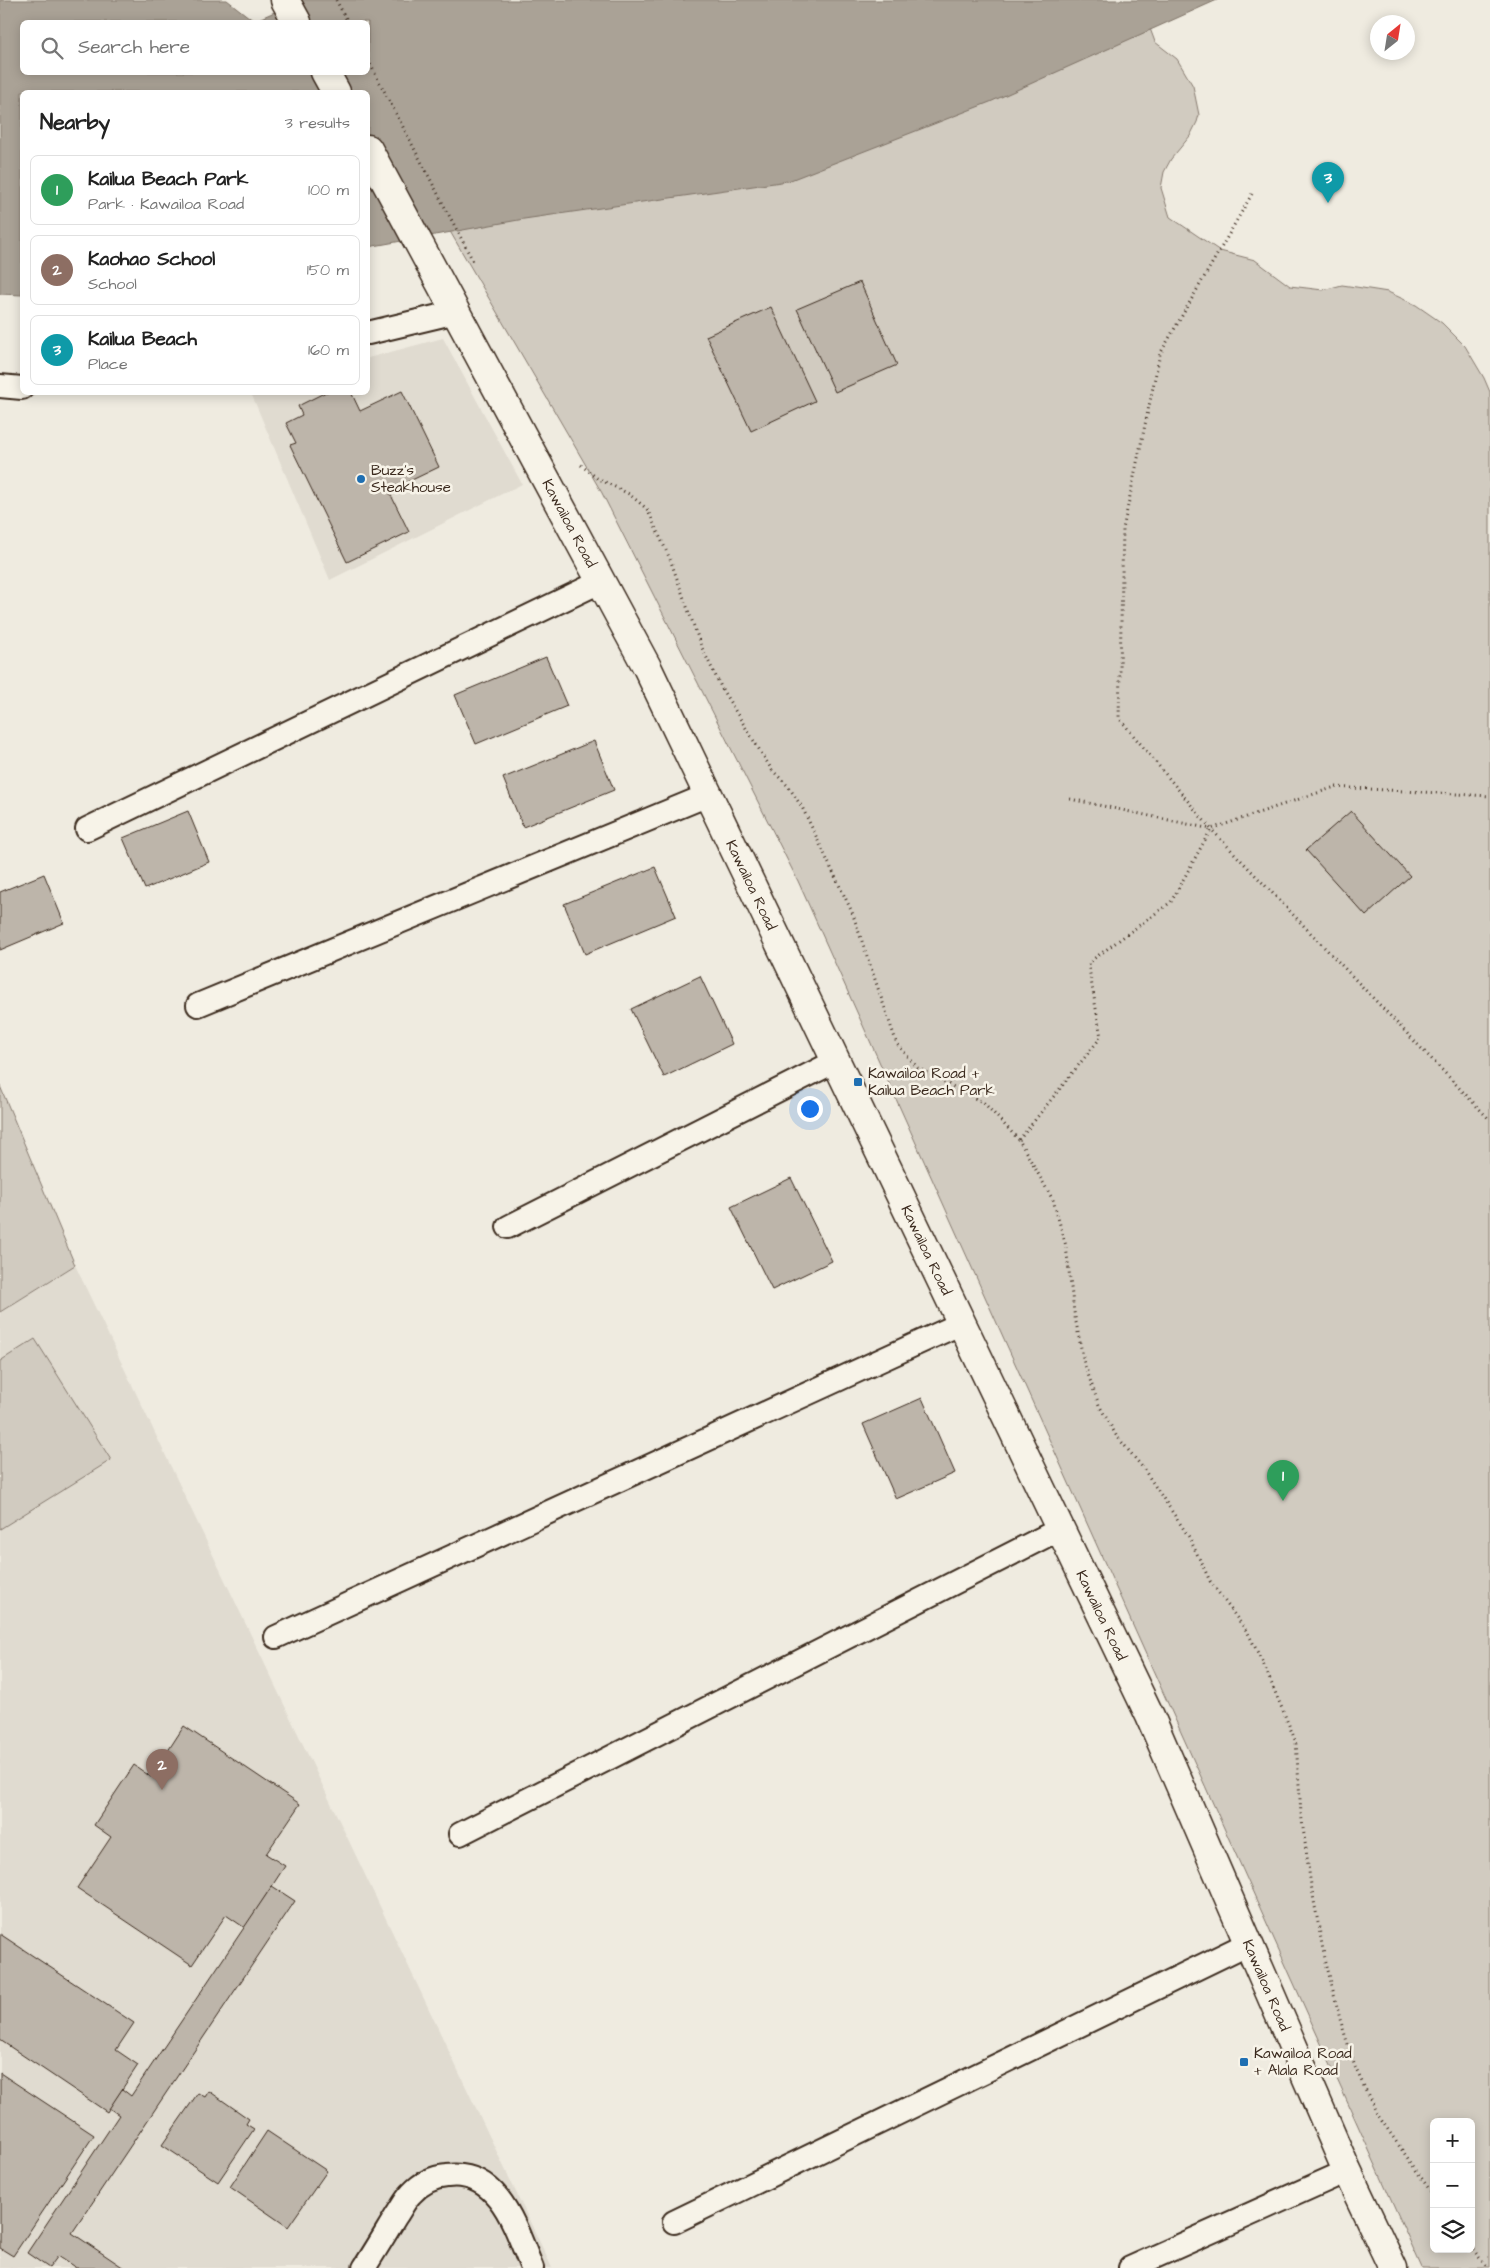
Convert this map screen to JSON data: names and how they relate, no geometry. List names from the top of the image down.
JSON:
{
  "streets": {
    "street": ["Kawailoa Road"]
  },
  "places": {
    "other": ["Buzz's Steakhouse"],
    "transit": ["Kawailoa Road + Kailua Beach Park", "Kawailoa Road + Alala Road"]
  },
  "north": "top right",
  "page": {
    "search": "Search here",
    "heading": ["Nearby", "3 results"],
    "list": [
      {
        "mark": "1",
        "name": "Kailua Beach Park",
        "note": "Park · Kawailoa Road",
        "value": "100 m"
      },
      {
        "mark": "2",
        "name": "Kaohao School",
        "note": "School",
        "value": "150 m"
      },
      {
        "mark": "3",
        "name": "Kailua Beach",
        "note": "Place",
        "value": "160 m"
      }
    ],
    "pins": ["3", "1", "2"],
    "map_buttons": ["+", "−"]
  }
}
